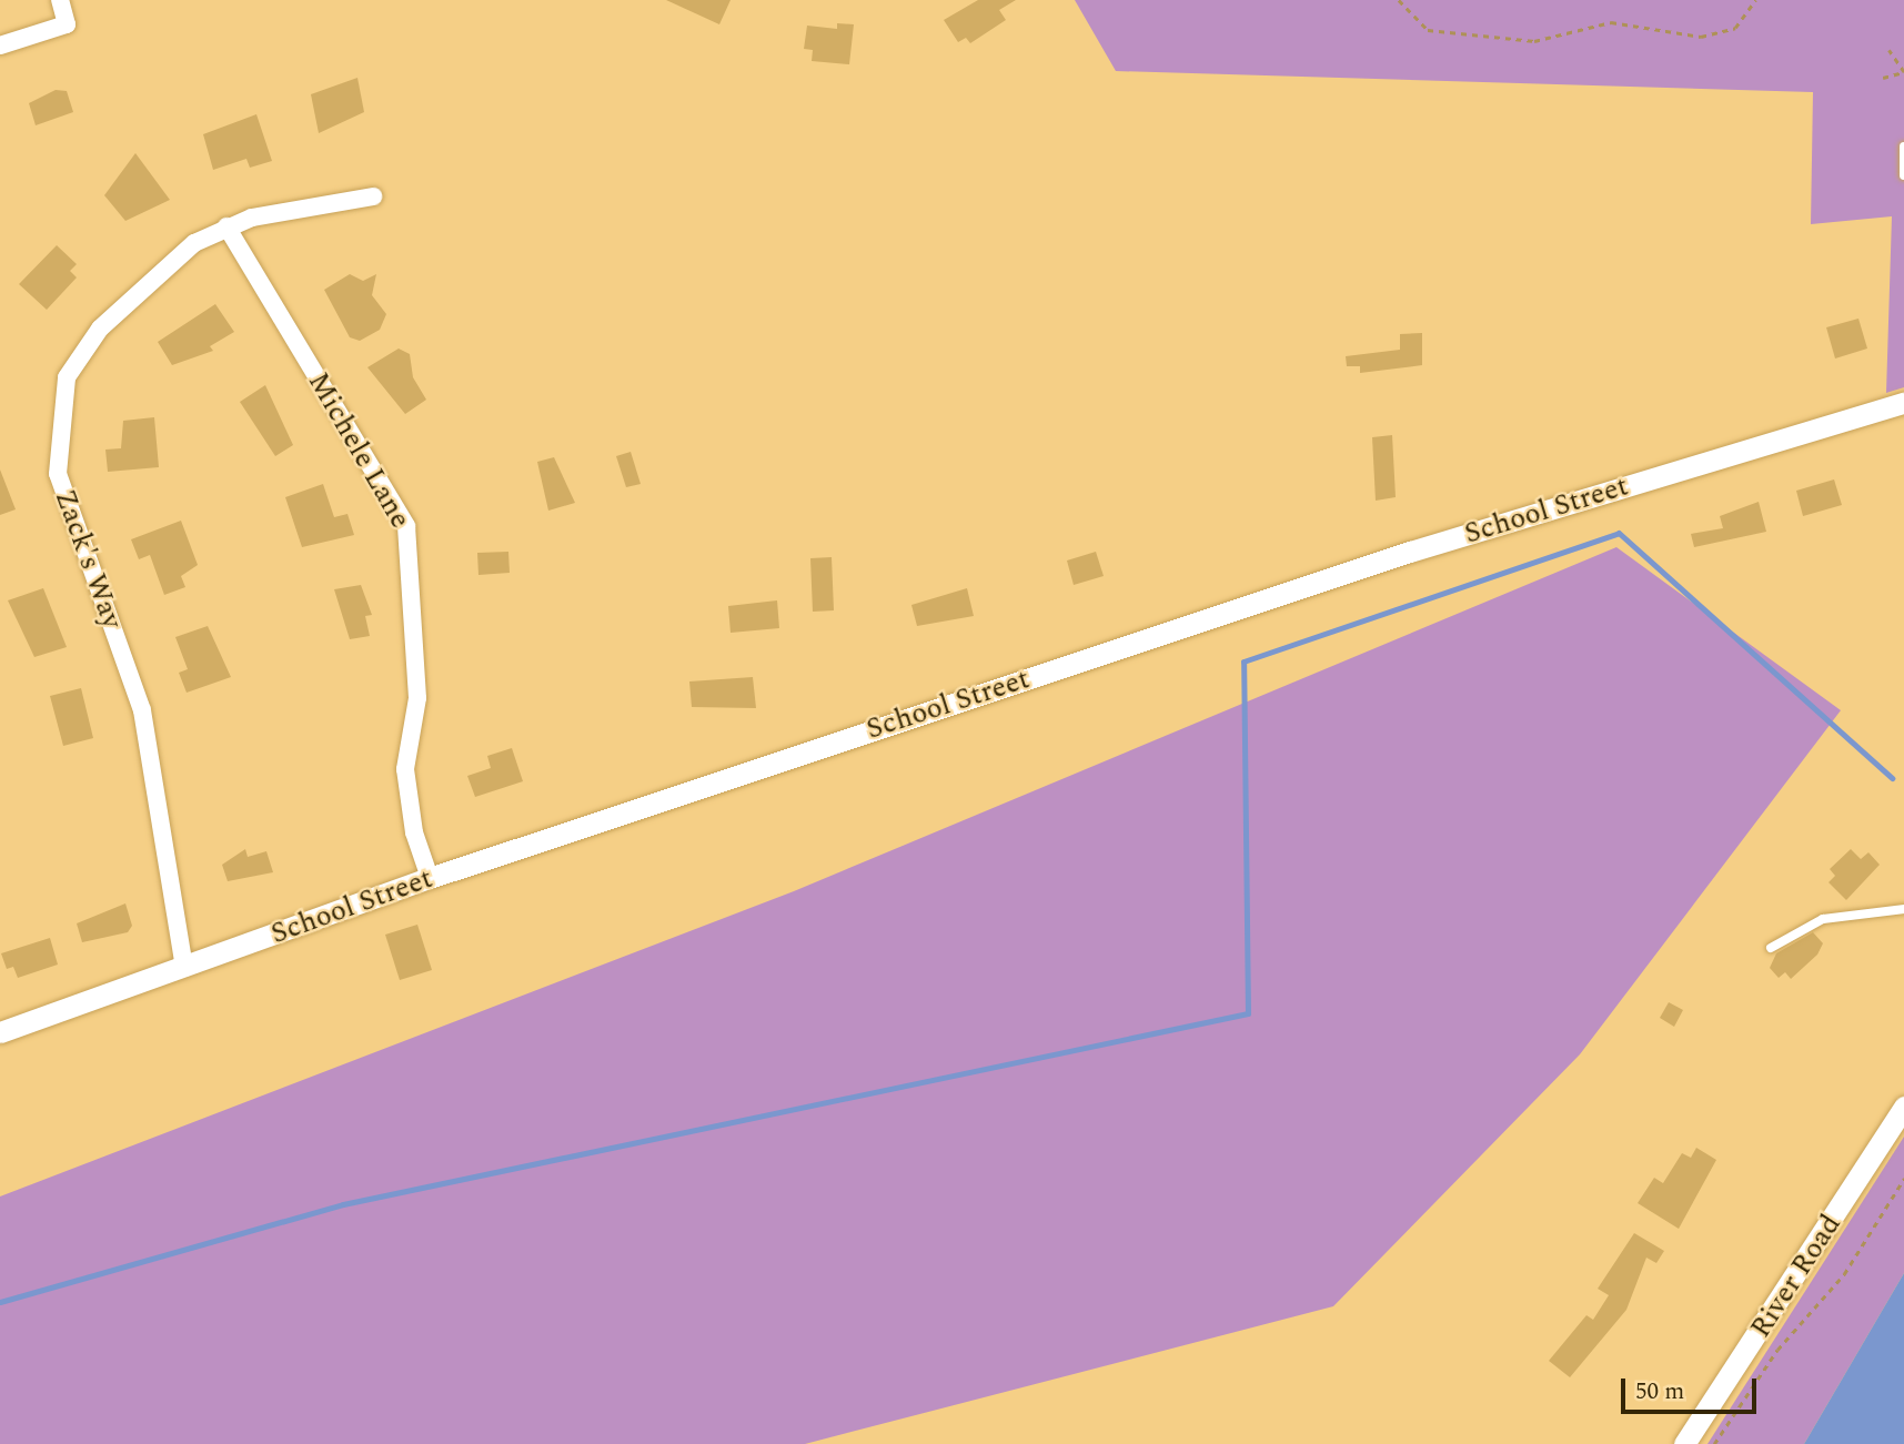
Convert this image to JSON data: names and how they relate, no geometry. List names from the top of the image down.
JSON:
{
  "streets": {
    "street": [
      "Michele Lane",
      "School Street",
      "Zack's Way",
      "River Road"
    ]
  },
  "crossings": [
    ["Michele Lane", "School Street"],
    ["Michele Lane", "Zack's Way"],
    ["School Street", "Zack's Way"]
  ],
  "scale_bar": "50 m"
}
